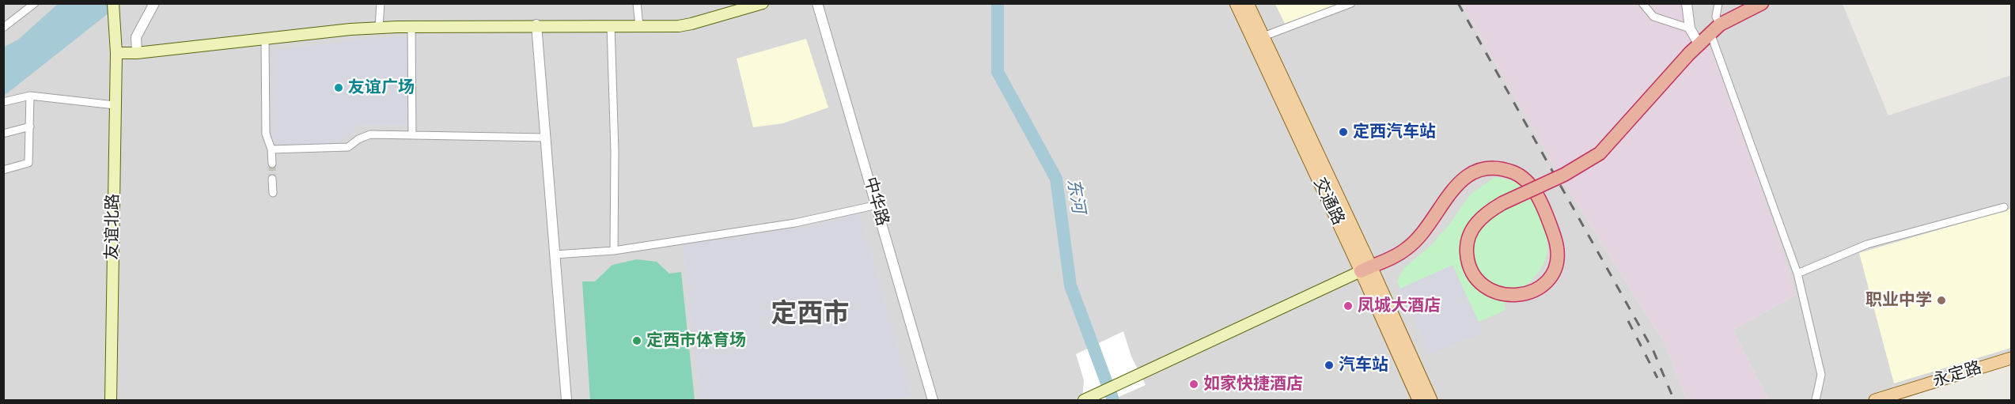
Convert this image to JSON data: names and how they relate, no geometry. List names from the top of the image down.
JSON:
{
  "streets": {
    "main road": ["交通路", "友谊北路", "永定路"],
    "street": ["中华路"]
  },
  "districts": ["定西市"],
  "water": ["东河"],
  "places": [
    "友谊广场",
    "定西汽车站",
    "职业中学",
    "凤城大酒店",
    "定西市体育场",
    "汽车站",
    "如家快捷酒店"
  ]
}
